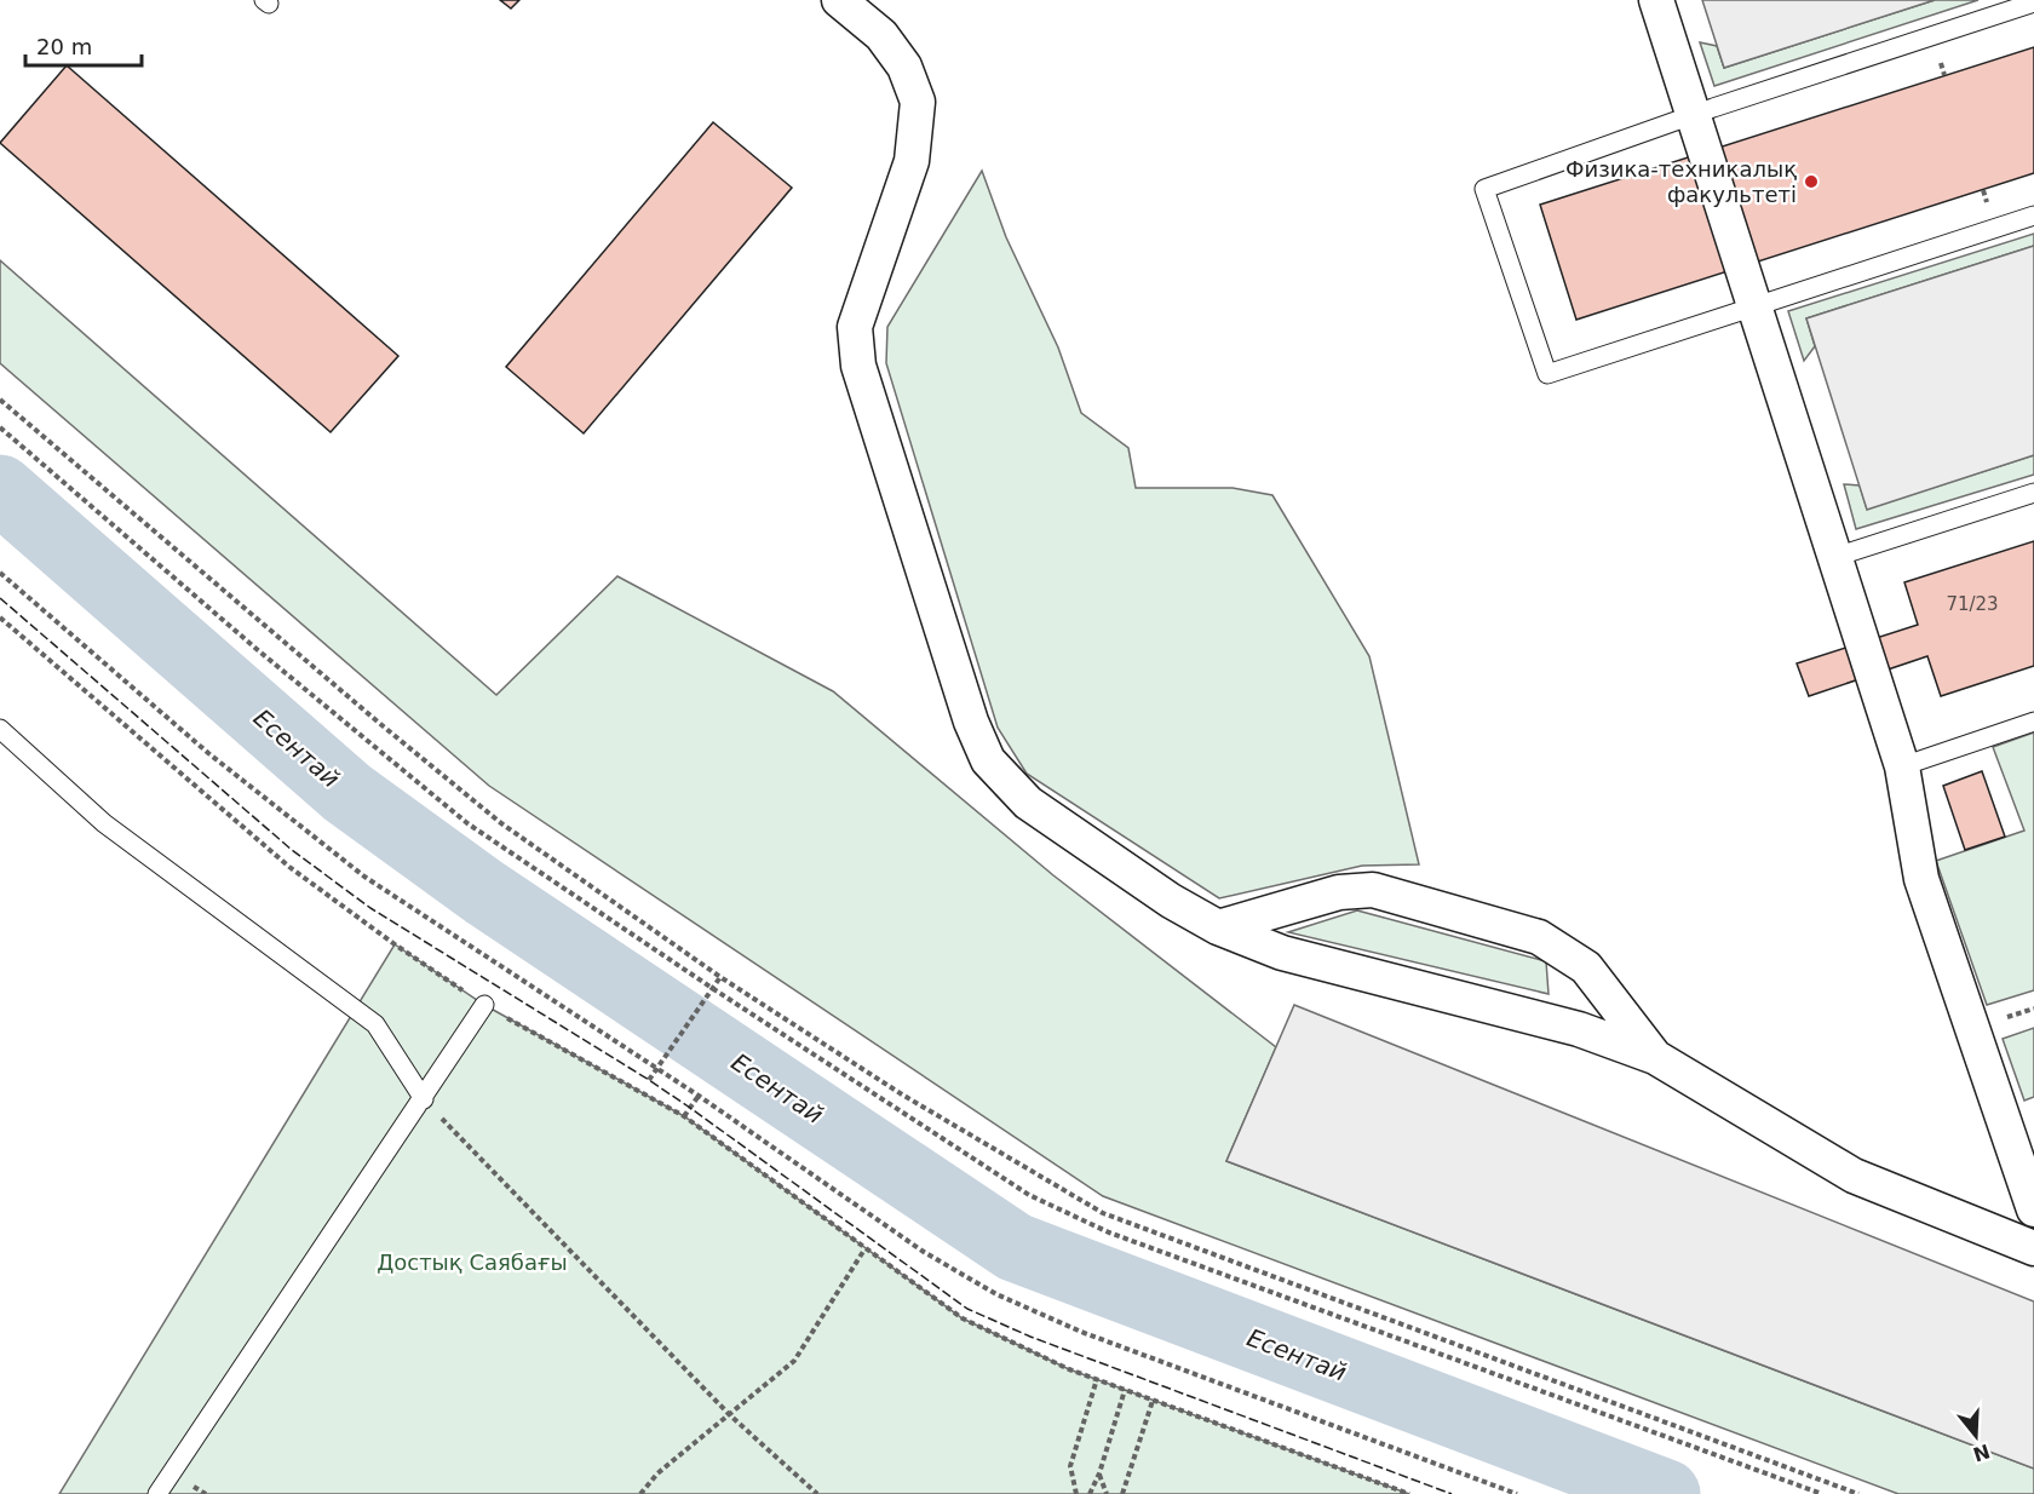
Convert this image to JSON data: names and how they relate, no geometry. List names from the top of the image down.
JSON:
{
  "water": ["Есентай"],
  "parks": ["Достық Саябағы"],
  "places": ["Физика-техникалық факультеті"],
  "house_numbers": ["71/23"],
  "scale_bar": "20 m",
  "north": "bottom"
}
